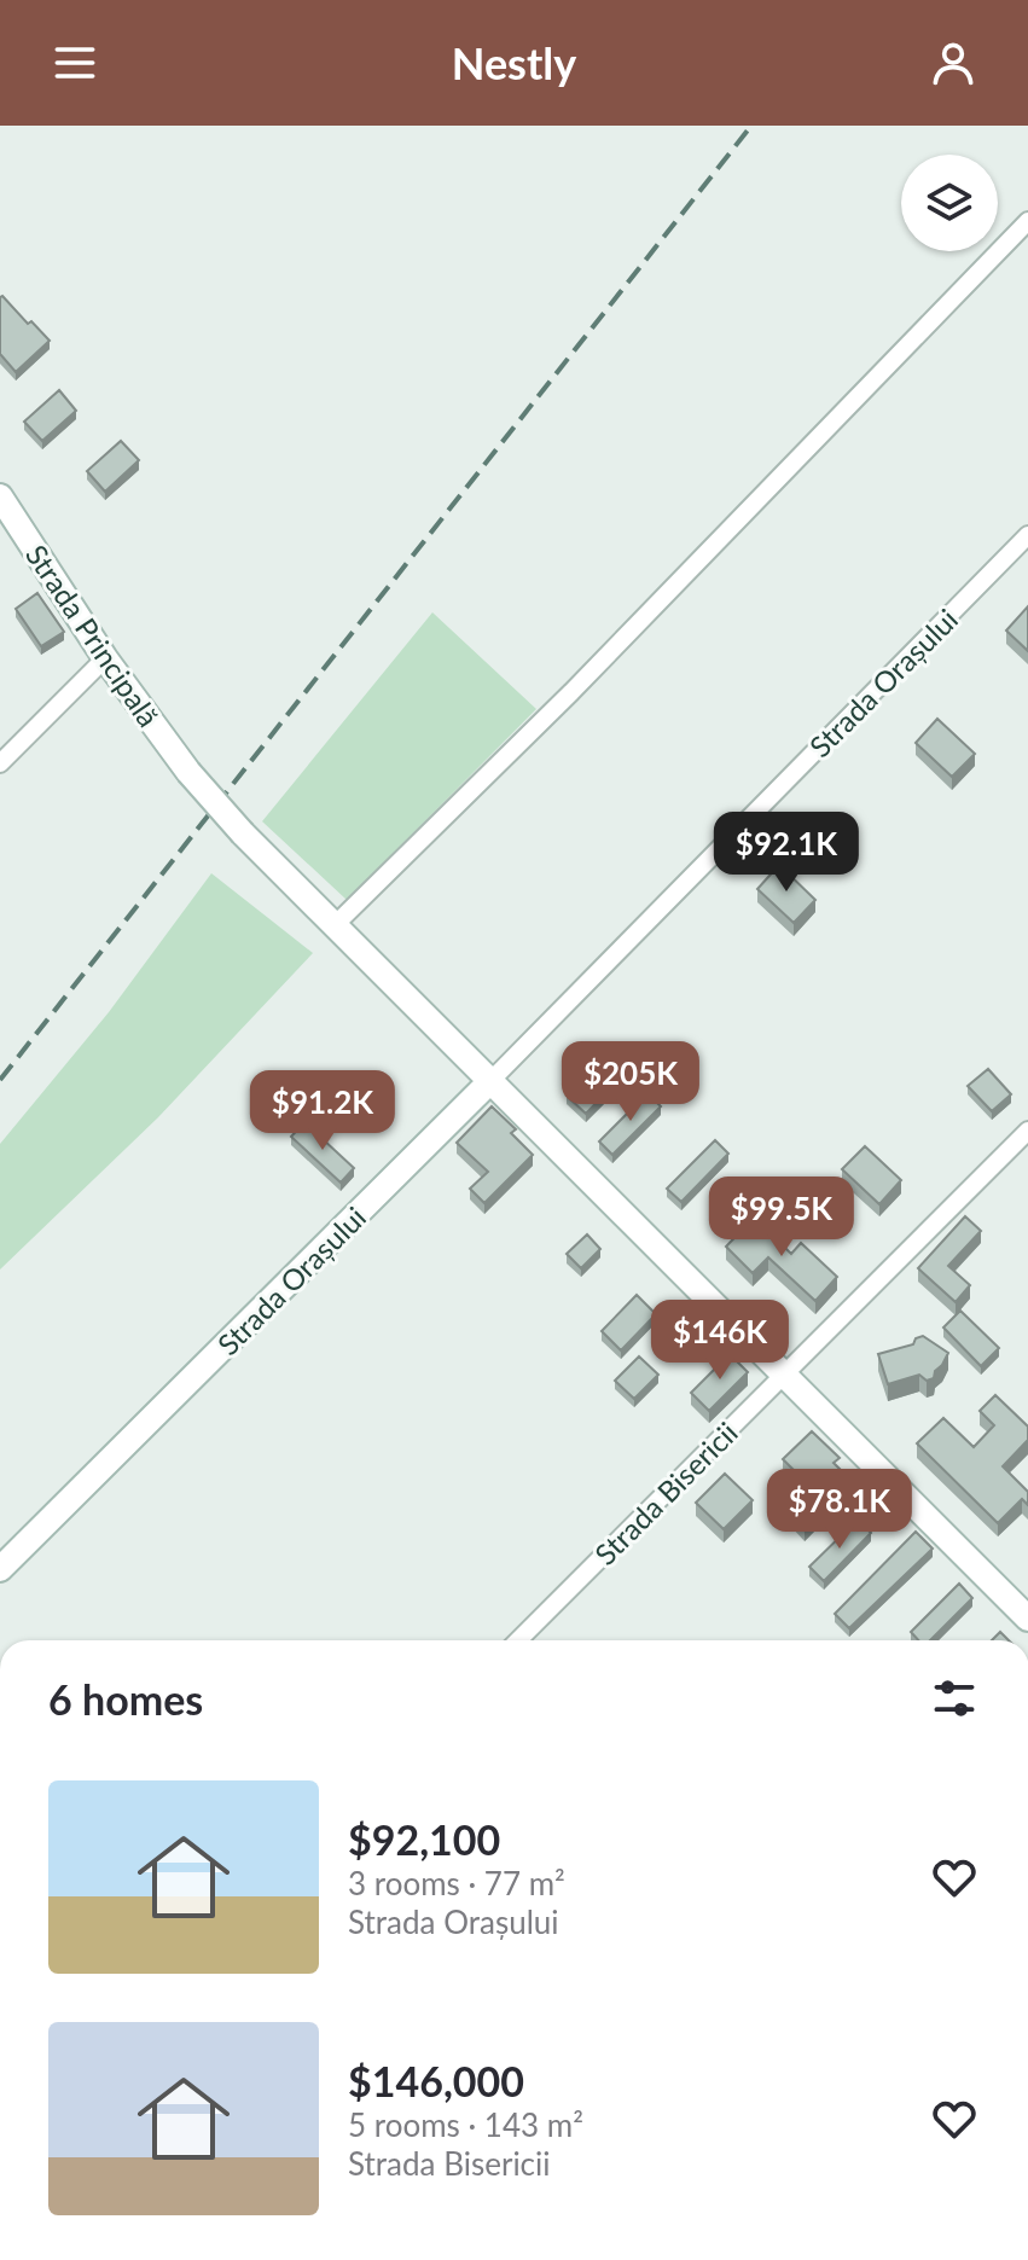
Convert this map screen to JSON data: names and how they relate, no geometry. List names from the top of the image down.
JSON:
{
  "streets": {
    "main road": ["Strada Principală", "Strada Orașului"],
    "street": ["Strada Bisericii"]
  },
  "crossings": [
    ["Strada Principală", "Strada Orașului"]
  ],
  "page": {
    "header": "Nestly",
    "price": [
      "$92.1K",
      "$205K",
      "$91.2K",
      "$99.5K",
      "$146K",
      "$78.1K"
    ],
    "heading": "6 homes",
    "list": [
      {
        "name": "$92,100",
        "note": "3 rooms · 77 m² · Strada Orașului"
      },
      {
        "name": "$146,000",
        "note": "5 rooms · 143 m² · Strada Bisericii"
      }
    ]
  }
}
